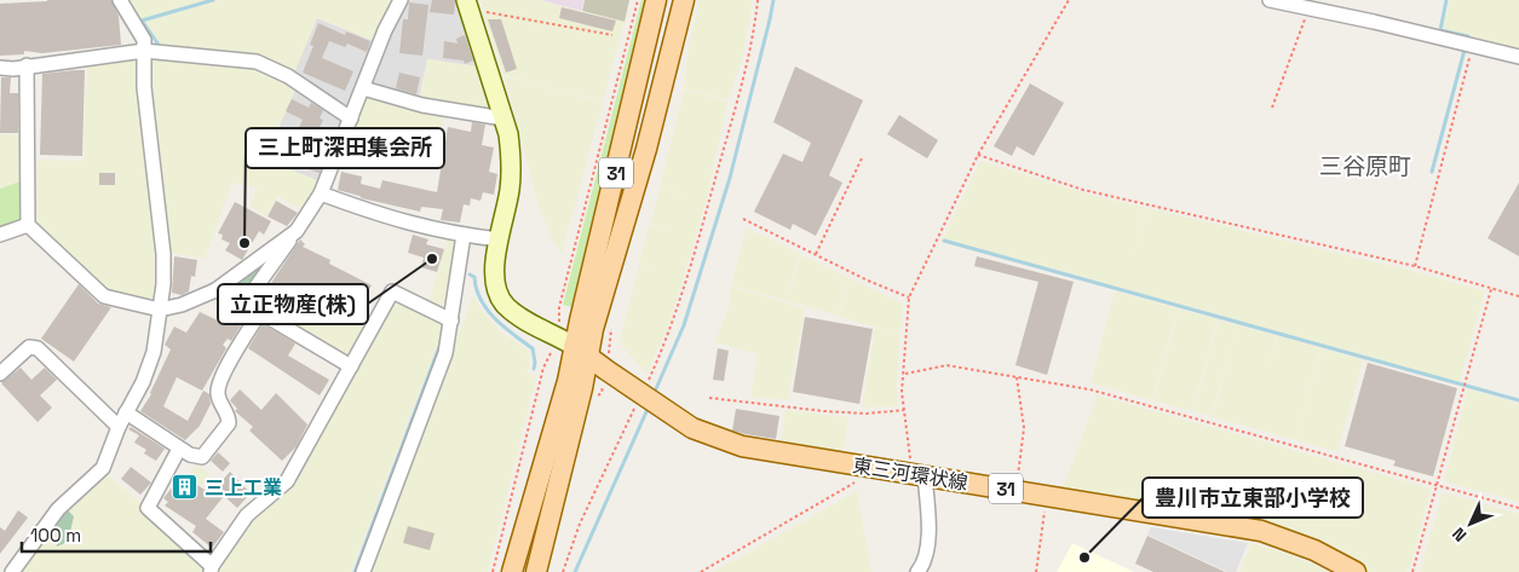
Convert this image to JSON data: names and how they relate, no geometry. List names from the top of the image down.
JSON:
{
  "streets": {
    "main road": ["31", "東三河環状線"]
  },
  "crossings": [
    ["31", "東三河環状線"]
  ],
  "districts": ["三谷原町"],
  "places": {
    "other": ["三上町深田集会所", "立正物産(株)", "豊川市立東部小学校"],
    "building": ["三上工業"]
  },
  "scale_bar": "100 m",
  "north": "bottom left"
}
